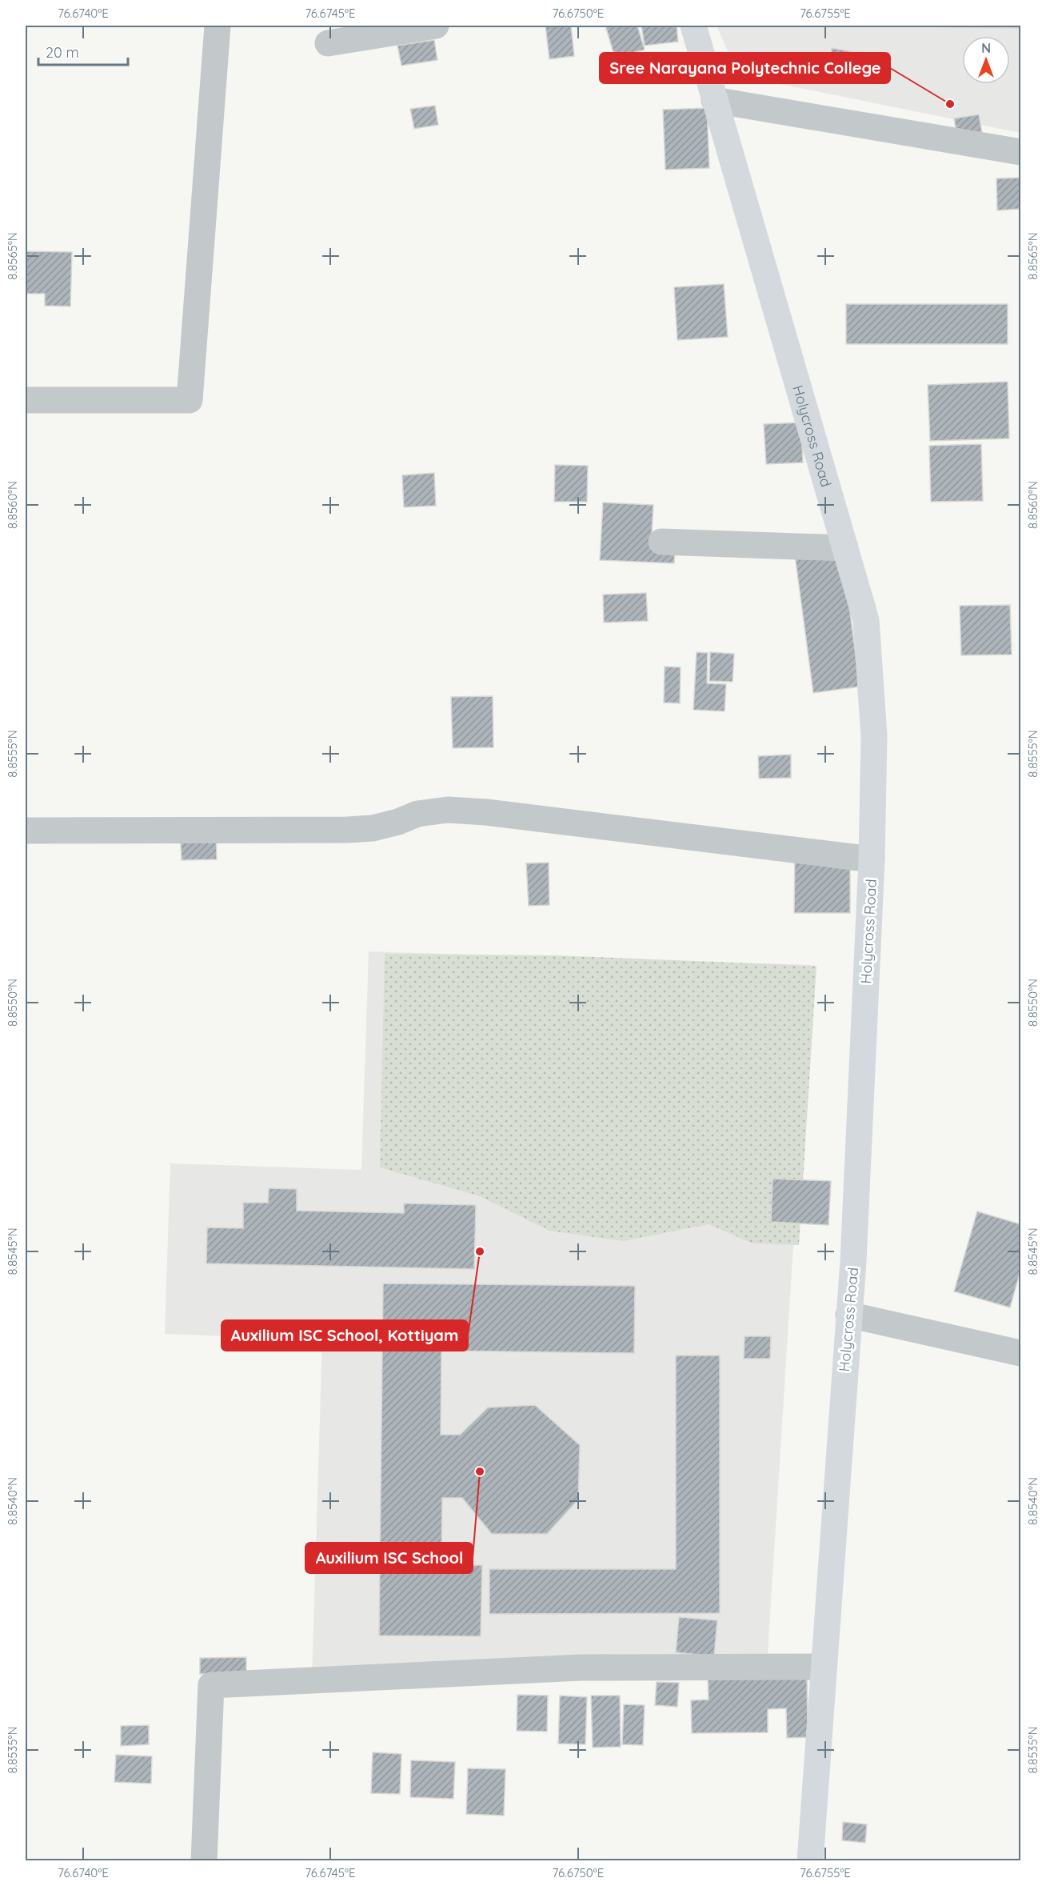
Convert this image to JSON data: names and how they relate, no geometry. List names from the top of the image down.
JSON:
{
  "streets": {
    "main road": ["Holycross Road"]
  },
  "places": ["Sree Narayana Polytechnic College", "Auxilium ISC School, Kottiyam", "Auxilium ISC School"],
  "scale_bar": "20 m",
  "north": "top",
  "coordinates": [
    "76.6740°E",
    "76.6745°E",
    "76.6750°E",
    "76.6755°E",
    "8.8565°N",
    "8.8560°N",
    "8.8555°N",
    "8.8550°N",
    "8.8545°N",
    "8.8540°N",
    "8.8535°N"
  ]
}
